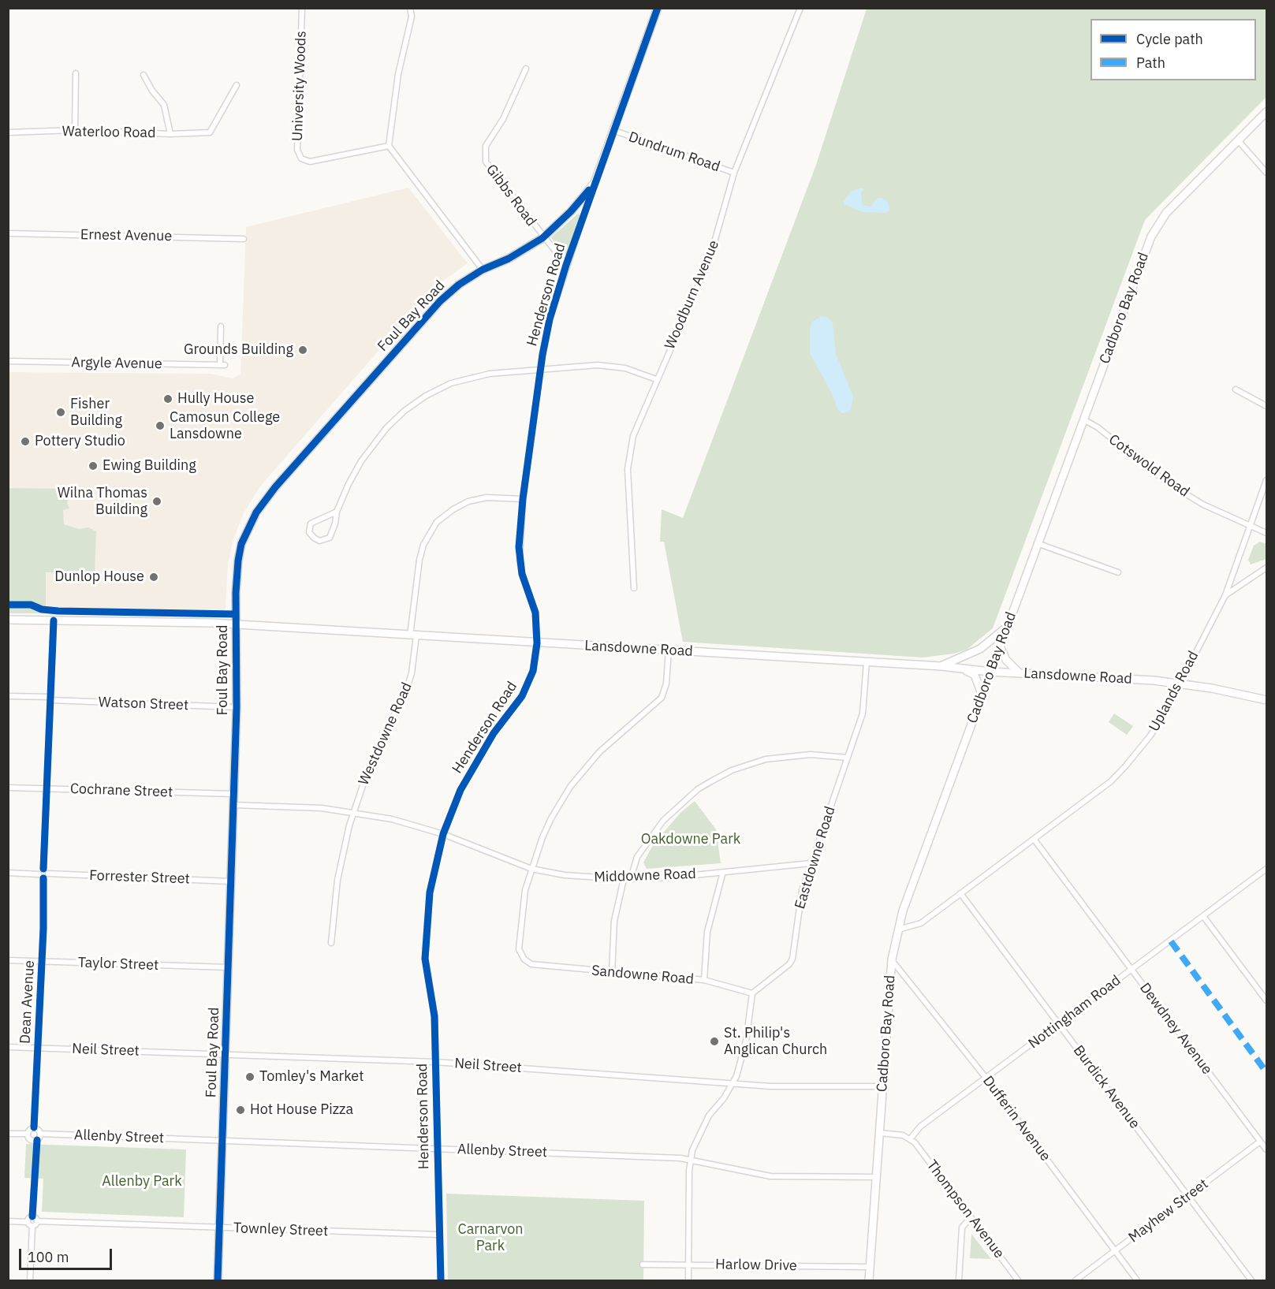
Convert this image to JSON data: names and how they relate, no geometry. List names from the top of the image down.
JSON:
{
  "streets": {
    "main road": [
      "Henderson Road",
      "Cadboro Bay Road",
      "Foul Bay Road",
      "Lansdowne Road"
    ],
    "street": [
      "University Woods",
      "Waterloo Road",
      "Dundrum Road",
      "Gibbs Road",
      "Ernest Avenue",
      "Woodburn Avenue",
      "Argyle Avenue",
      "Cotswold Road",
      "Uplands Road",
      "Watson Street",
      "Westdowne Road",
      "Cochrane Street",
      "Eastdowne Road",
      "Middowne Road",
      "Forrester Street",
      "Taylor Street",
      "Sandowne Road",
      "Dean Avenue",
      "Nottingham Road",
      "Dewdney Avenue",
      "Neil Street",
      "Burdick Avenue",
      "Dufferin Avenue",
      "Allenby Street",
      "Thompson Avenue",
      "Mayhew Street",
      "Townley Street",
      "Harlow Drive"
    ]
  },
  "crossings": [
    ["Dundrum Road", "Henderson Road"],
    ["Dundrum Road", "Woodburn Avenue"],
    ["Gibbs Road", "Henderson Road"],
    ["Gibbs Road", "Foul Bay Road"],
    ["Henderson Road", "Foul Bay Road"],
    ["Henderson Road", "Lansdowne Road"],
    ["Henderson Road", "Westdowne Road"],
    ["Henderson Road", "Middowne Road"],
    ["Henderson Road", "Neil Street"],
    ["Henderson Road", "Allenby Street"],
    ["Henderson Road", "Townley Street"],
    ["Cadboro Bay Road", "Cotswold Road"],
    ["Cadboro Bay Road", "Lansdowne Road"],
    ["Cadboro Bay Road", "Uplands Road"],
    ["Cadboro Bay Road", "Neil Street"],
    ["Cadboro Bay Road", "Dufferin Avenue"],
    ["Cadboro Bay Road", "Allenby Street"],
    ["Cadboro Bay Road", "Harlow Drive"],
    ["Foul Bay Road", "Lansdowne Road"],
    ["Foul Bay Road", "Watson Street"],
    ["Foul Bay Road", "Cochrane Street"],
    ["Foul Bay Road", "Middowne Road"],
    ["Foul Bay Road", "Forrester Street"],
    ["Foul Bay Road", "Taylor Street"],
    ["Foul Bay Road", "Neil Street"],
    ["Foul Bay Road", "Allenby Street"],
    ["Foul Bay Road", "Townley Street"],
    ["Cotswold Road", "Uplands Road"],
    ["Lansdowne Road", "Uplands Road"],
    ["Lansdowne Road", "Westdowne Road"],
    ["Lansdowne Road", "Eastdowne Road"],
    ["Uplands Road", "Dewdney Avenue"],
    ["Uplands Road", "Burdick Avenue"],
    ["Westdowne Road", "Middowne Road"],
    ["Eastdowne Road", "Middowne Road"],
    ["Eastdowne Road", "Sandowne Road"],
    ["Middowne Road", "Sandowne Road"],
    ["Taylor Street", "Dean Avenue"],
    ["Dean Avenue", "Neil Street"],
    ["Dean Avenue", "Allenby Street"],
    ["Nottingham Road", "Dewdney Avenue"],
    ["Nottingham Road", "Burdick Avenue"],
    ["Nottingham Road", "Dufferin Avenue"],
    ["Nottingham Road", "Thompson Avenue"],
    ["Dewdney Avenue", "Mayhew Street"],
    ["Burdick Avenue", "Mayhew Street"],
    ["Dufferin Avenue", "Mayhew Street"]
  ],
  "parks": ["Oakdowne Park", "Allenby Park", "Carnarvon Park"],
  "places": [
    "Grounds Building",
    "Hully House",
    "Fisher Building",
    "Camosun College Lansdowne",
    "Pottery Studio",
    "Ewing Building",
    "Wilna Thomas Building",
    "Dunlop House",
    "St. Philip's Anglican Church",
    "Tomley's Market",
    "Hot House Pizza"
  ],
  "legend": ["Cycle path", "Path"],
  "scale_bar": "100 m"
}
